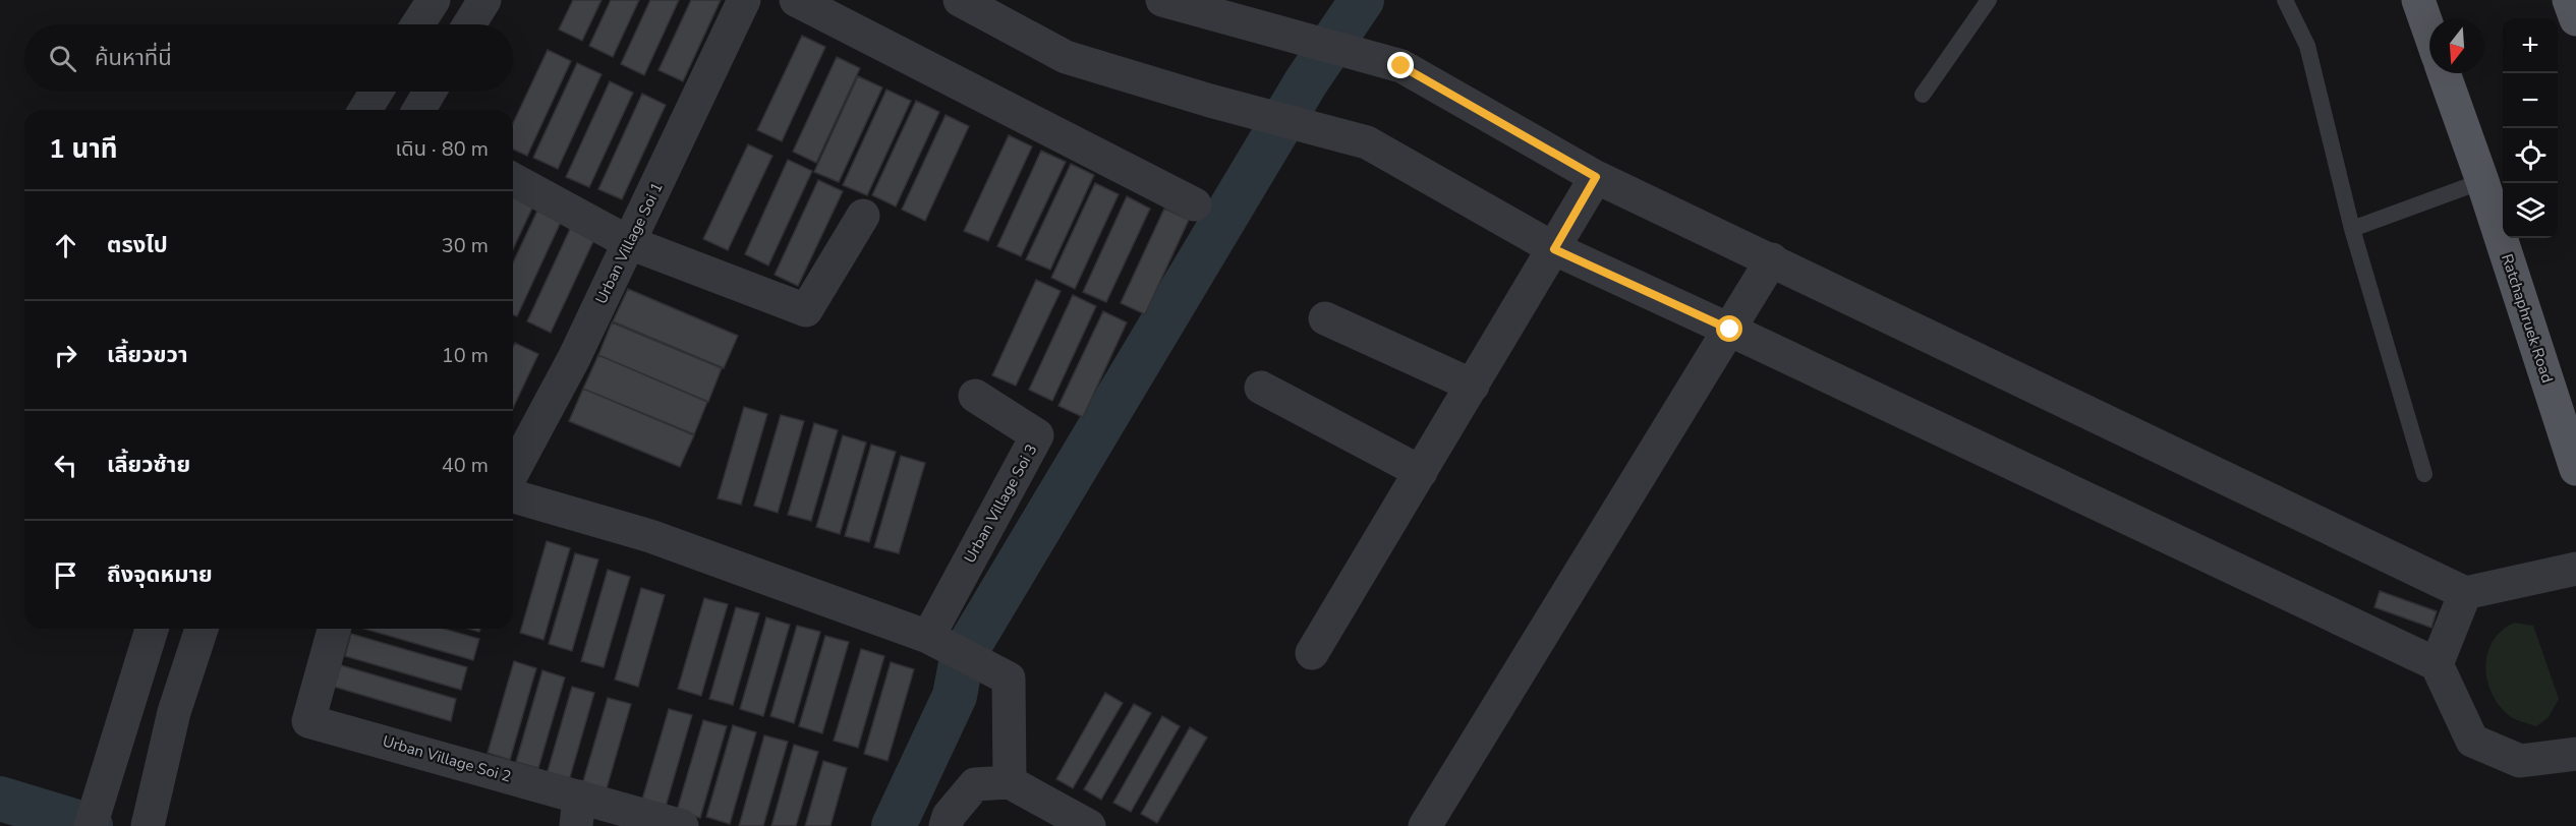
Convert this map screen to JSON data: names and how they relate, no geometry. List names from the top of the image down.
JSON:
{
  "streets": {
    "main road": ["Ratchaphruek Road"],
    "street": ["Urban Village Soi 1", "Urban Village Soi 3", "Urban Village Soi 2"]
  },
  "north": "bottom",
  "page": {
    "map_buttons": ["+", "−"],
    "search": "ค้นหาที่นี่",
    "heading": ["1 นาที", "เดิน · 80 m"],
    "list": [
      ["ตรงไป", "30 m"],
      ["เลี้ยวขวา", "10 m"],
      ["เลี้ยวซ้าย", "40 m"],
      "ถึงจุดหมาย"
    ]
  }
}
